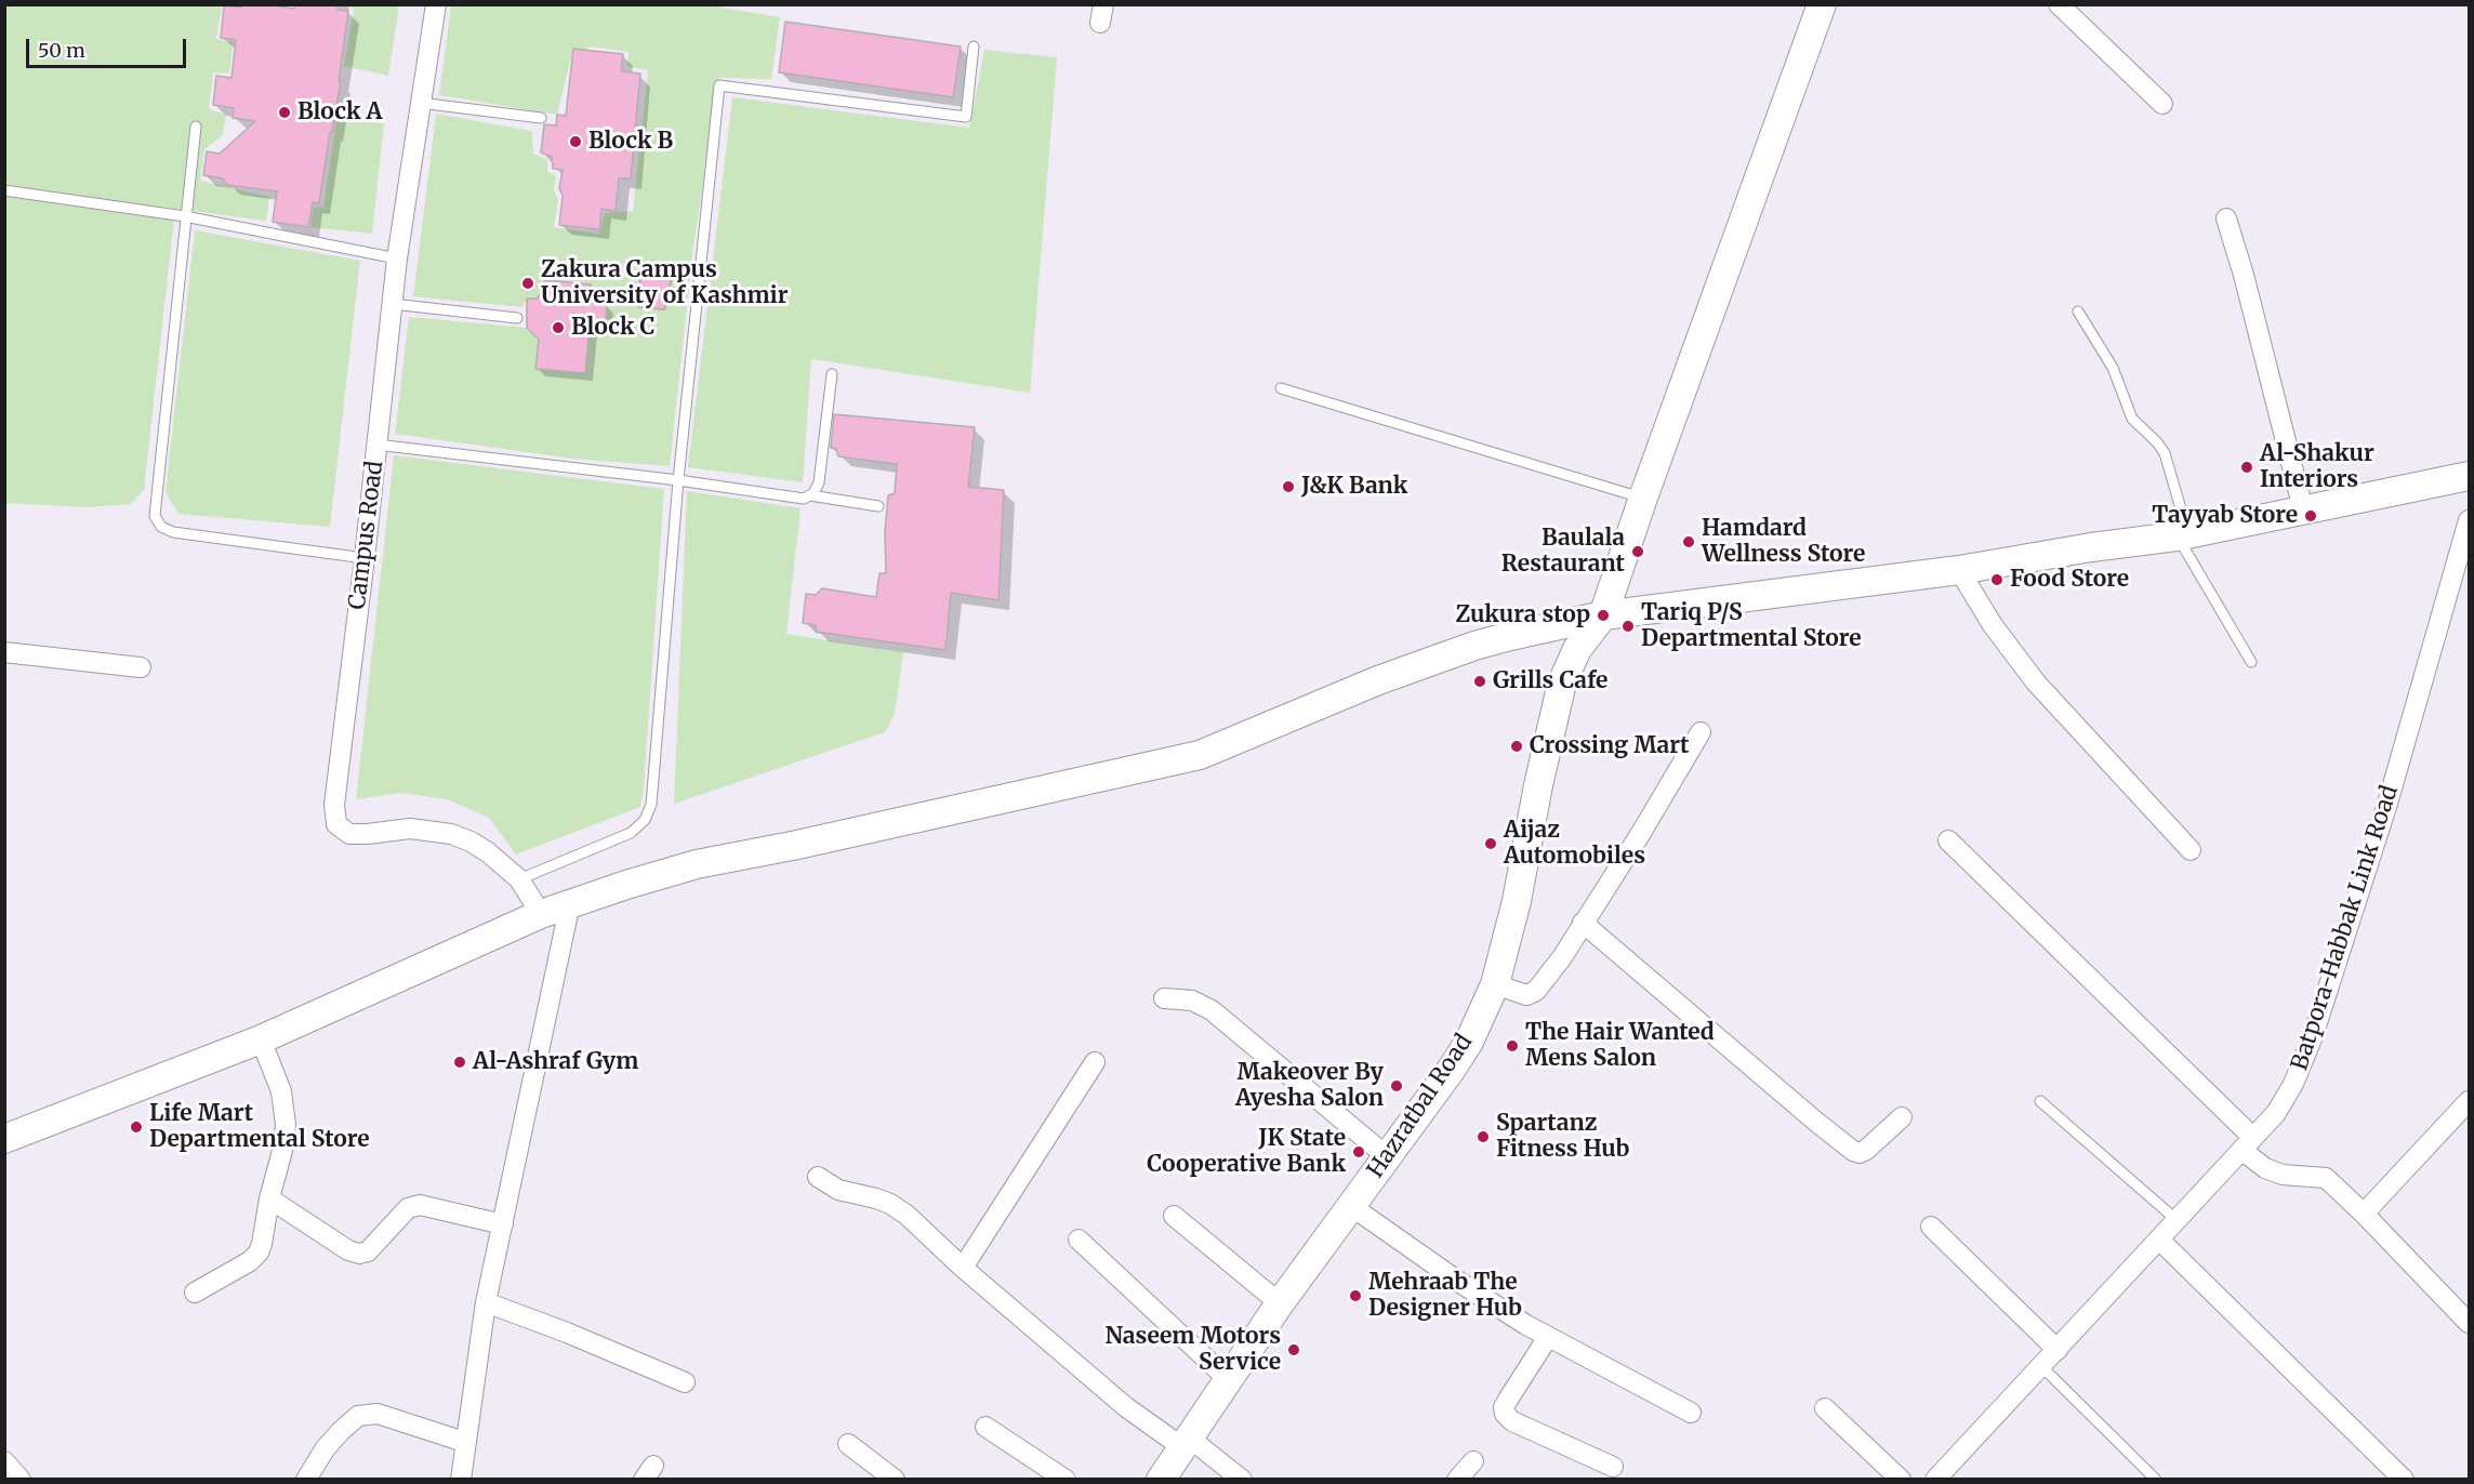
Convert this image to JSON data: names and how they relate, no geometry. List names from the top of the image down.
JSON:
{
  "streets": {
    "main road": ["Hazratbal Road"],
    "street": ["Campus Road", "Batpora-Habbak Link Road"]
  },
  "places": [
    "Block A",
    "Block B",
    "Zakura Campus University of Kashmir",
    "Block C",
    "Al-Shakur Interiors",
    "J&K Bank",
    "Tayyab Store",
    "Hamdard Wellness Store",
    "Baulala Restaurant",
    "Food Store",
    "Zukura stop",
    "Tariq P/S Departmental Store",
    "Grills Cafe",
    "Crossing Mart",
    "Aijaz Automobiles",
    "The Hair Wanted Mens Salon",
    "Al-Ashraf Gym",
    "Makeover By Ayesha Salon",
    "Life Mart Departmental Store",
    "Spartanz Fitness Hub",
    "JK State Cooperative Bank",
    "Mehraab The Designer Hub",
    "Naseem Motors Service"
  ],
  "scale_bar": "50 m"
}
